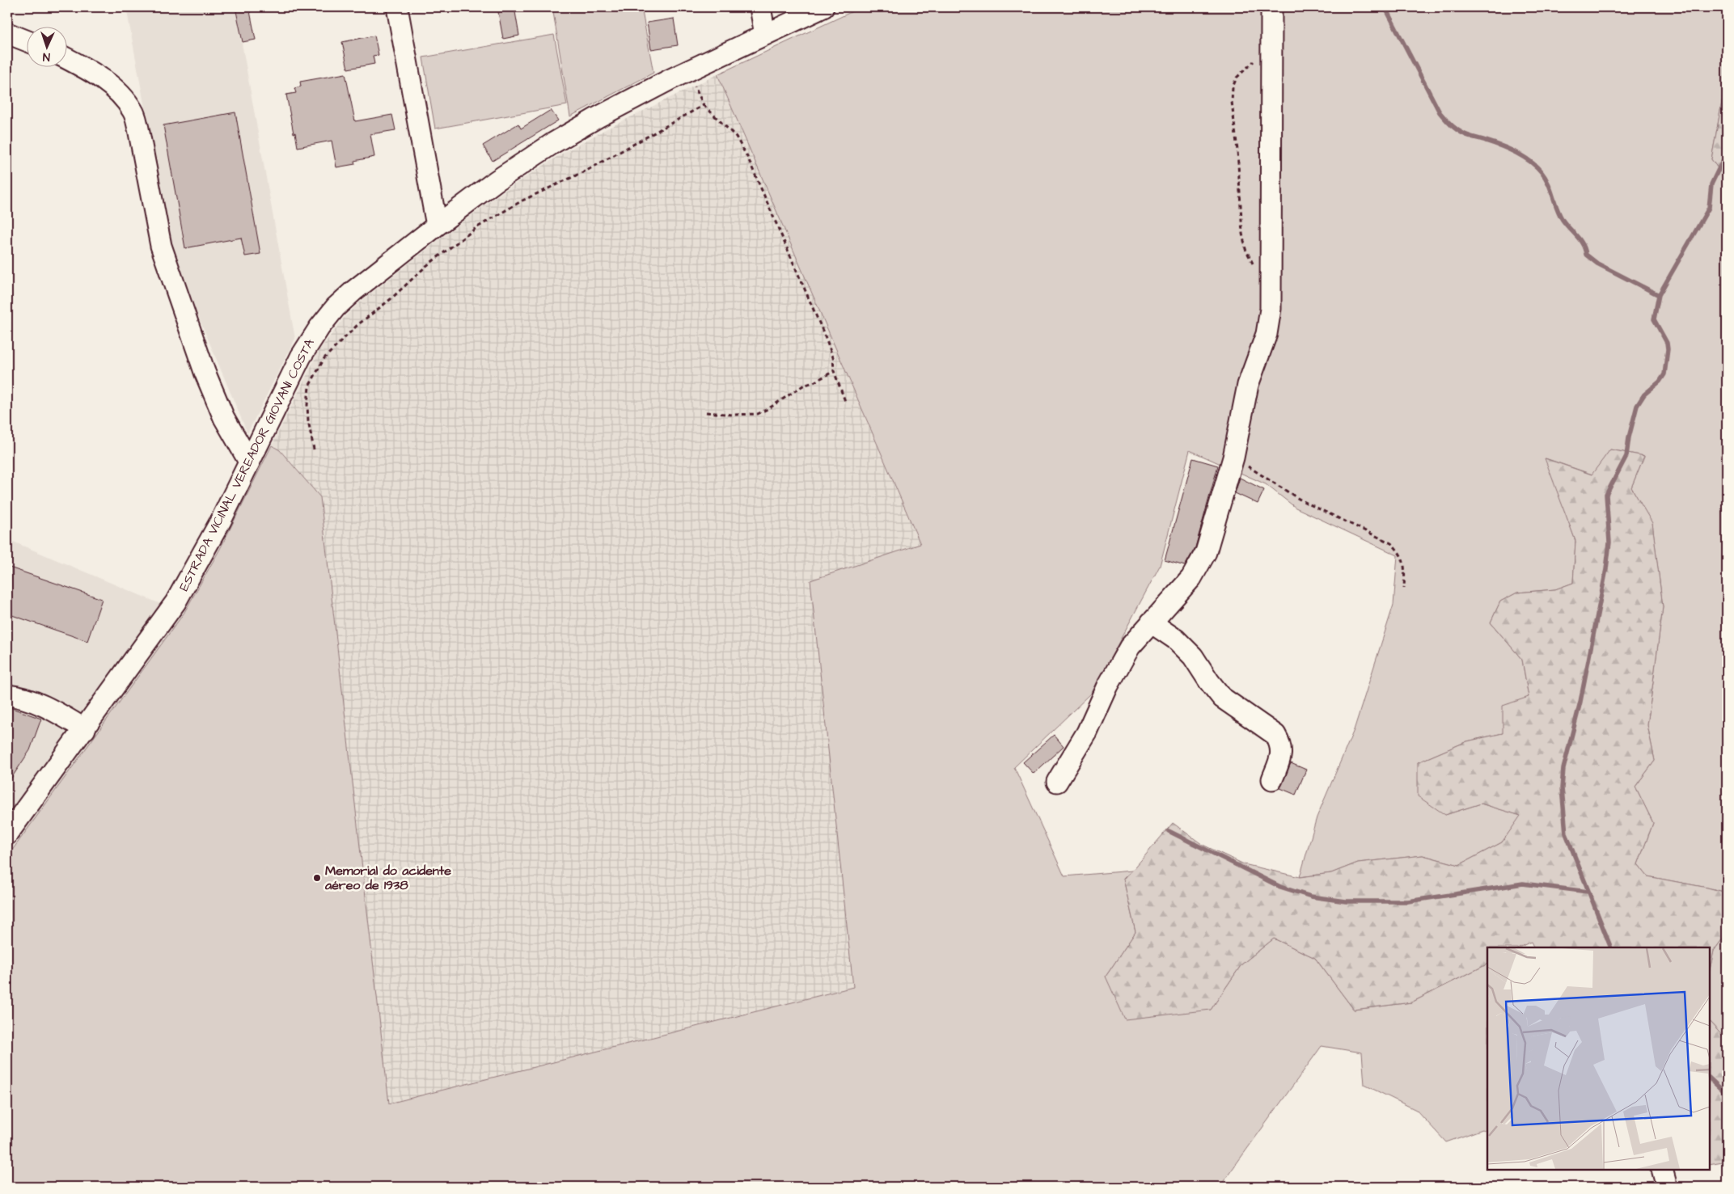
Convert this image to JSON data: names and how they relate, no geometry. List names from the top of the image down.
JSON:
{
  "streets": {
    "street": ["ESTRADA VICINAL VEREADOR GIOVANI COSTA"]
  },
  "places": ["Memorial do acidente aéreo de 1938"],
  "north": "bottom"
}
